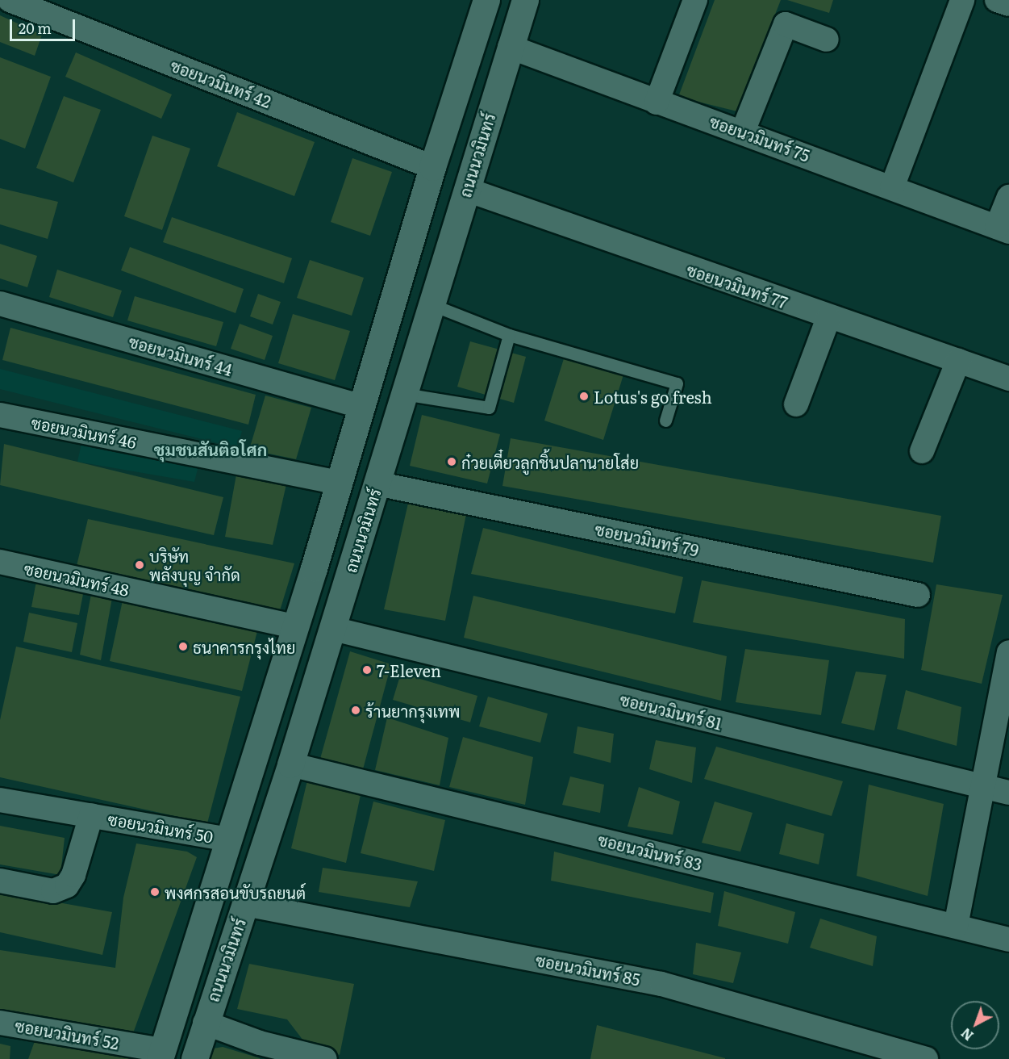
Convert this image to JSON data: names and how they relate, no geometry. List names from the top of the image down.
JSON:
{
  "streets": {
    "main road": ["ถนนนวมินทร์"],
    "street": [
      "ซอยนวมินทร์ 42",
      "ซอยนวมินทร์ 75",
      "ซอยนวมินทร์ 77",
      "ซอยนวมินทร์ 44",
      "ซอยนวมินทร์ 46",
      "ซอยนวมินทร์ 79",
      "ซอยนวมินทร์ 48",
      "ซอยนวมินทร์ 81",
      "ซอยนวมินทร์ 50",
      "ซอยนวมินทร์ 83",
      "ซอยนวมินทร์ 85",
      "ซอยนวมินทร์ 52"
    ]
  },
  "crossings": [
    ["ซอยนวมินทร์ 42", "ถนนนวมินทร์"],
    ["ซอยนวมินทร์ 75", "ถนนนวมินทร์"],
    ["ถนนนวมินทร์", "ซอยนวมินทร์ 77"],
    ["ถนนนวมินทร์", "ซอยนวมินทร์ 44"],
    ["ถนนนวมินทร์", "ซอยนวมินทร์ 46"],
    ["ถนนนวมินทร์", "ซอยนวมินทร์ 79"],
    ["ถนนนวมินทร์", "ซอยนวมินทร์ 48"],
    ["ถนนนวมินทร์", "ซอยนวมินทร์ 81"],
    ["ถนนนวมินทร์", "ซอยนวมินทร์ 50"],
    ["ถนนนวมินทร์", "ซอยนวมินทร์ 83"],
    ["ถนนนวมินทร์", "ซอยนวมินทร์ 85"],
    ["ถนนนวมินทร์", "ซอยนวมินทร์ 52"]
  ],
  "districts": ["ชุมชนสันติอโศก"],
  "places": [
    "Lotus's go fresh",
    "ก๋วยเตี๋ยวลูกชิ้นปลานายโส่ย",
    "บริษัท พลังบุญ จำกัด",
    "ธนาคารกรุงไทย",
    "7-Eleven",
    "ร้านยากรุงเทพ",
    "พงศกรสอนขับรถยนต์"
  ],
  "scale_bar": "20 m",
  "north": "bottom left"
}
